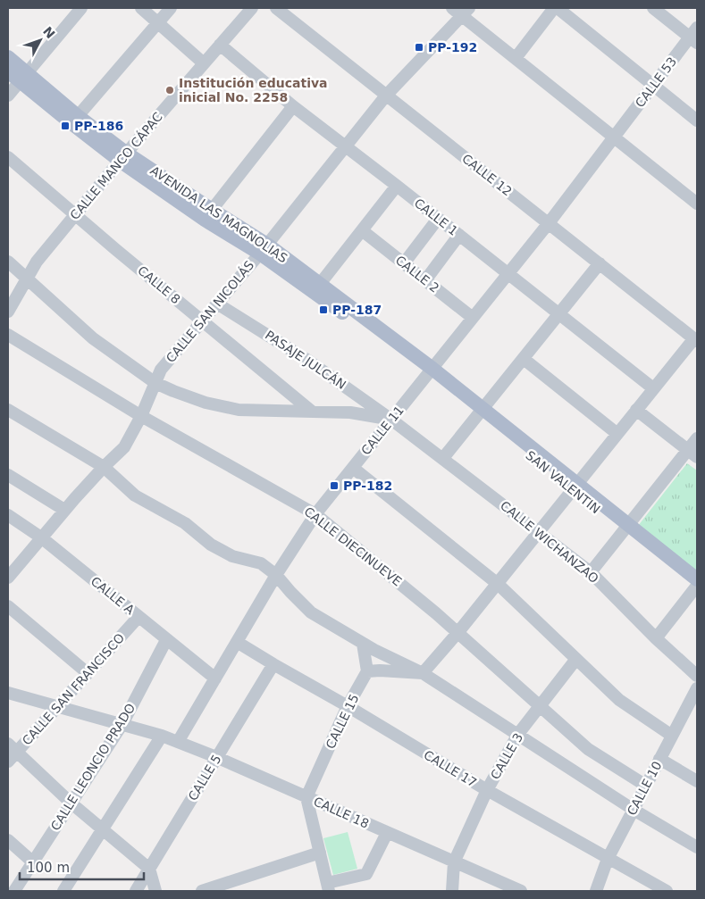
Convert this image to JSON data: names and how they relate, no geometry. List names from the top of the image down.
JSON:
{
  "streets": {
    "main road": ["AVENIDA LAS MAGNOLIAS", "SAN VALENTIN"],
    "street": [
      "CALLE 53",
      "CALLE MANCO CÁPAC",
      "CALLE 12",
      "CALLE 1",
      "CALLE 2",
      "CALLE 8",
      "CALLE SAN NICOLÁS",
      "PASAJE JULCÁN",
      "CALLE 11",
      "CALLE WICHANZAO",
      "CALLE DIECINUEVE",
      "CALLE A",
      "CALLE SAN FRANCISCO",
      "CALLE 15",
      "CALLE 3",
      "CALLE LEONCIO PRADO",
      "CALLE 17",
      "CALLE 5",
      "CALLE 10",
      "CALLE 18"
    ]
  },
  "crossings": [
    ["CALLE 53", "CALLE 11"],
    ["CALLE MANCO CÁPAC", "AVENIDA LAS MAGNOLIAS"],
    ["CALLE MANCO CÁPAC", "CALLE 1"],
    ["CALLE MANCO CÁPAC", "CALLE 8"],
    ["CALLE 12", "CALLE SAN NICOLÁS"],
    ["CALLE 12", "CALLE 11"],
    ["AVENIDA LAS MAGNOLIAS", "CALLE SAN NICOLÁS"],
    ["AVENIDA LAS MAGNOLIAS", "CALLE 11"],
    ["AVENIDA LAS MAGNOLIAS", "SAN VALENTIN"],
    ["CALLE 1", "CALLE SAN NICOLÁS"],
    ["CALLE 1", "CALLE 11"],
    ["CALLE 2", "CALLE 11"],
    ["CALLE 8", "CALLE SAN NICOLÁS"],
    ["CALLE SAN NICOLÁS", "PASAJE JULCÁN"],
    ["CALLE SAN NICOLÁS", "CALLE DIECINUEVE"],
    ["CALLE SAN NICOLÁS", "CALLE A"],
    ["PASAJE JULCÁN", "CALLE 11"],
    ["PASAJE JULCÁN", "CALLE WICHANZAO"],
    ["CALLE 11", "SAN VALENTIN"],
    ["CALLE 11", "CALLE WICHANZAO"],
    ["CALLE 11", "CALLE DIECINUEVE"],
    ["CALLE 11", "CALLE A"],
    ["CALLE 11", "CALLE 17"],
    ["CALLE 11", "CALLE 18"],
    ["CALLE DIECINUEVE", "CALLE 3"],
    ["CALLE DIECINUEVE", "CALLE 10"],
    ["CALLE A", "CALLE SAN FRANCISCO"],
    ["CALLE A", "CALLE LEONCIO PRADO"],
    ["CALLE SAN FRANCISCO", "CALLE 18"],
    ["CALLE 15", "CALLE 17"],
    ["CALLE 15", "CALLE 18"],
    ["CALLE 3", "CALLE 17"],
    ["CALLE 3", "CALLE 18"],
    ["CALLE LEONCIO PRADO", "CALLE 18"],
    ["CALLE 17", "CALLE 5"],
    ["CALLE 17", "CALLE 10"],
    ["CALLE 5", "CALLE 18"]
  ],
  "places": {
    "transit": [
      "PP-192",
      "PP-186",
      "PP-187",
      "PP-182"
    ],
    "other": ["Institución educativa inicial No. 2258"]
  },
  "scale_bar": "100 m",
  "north": "top right"
}
